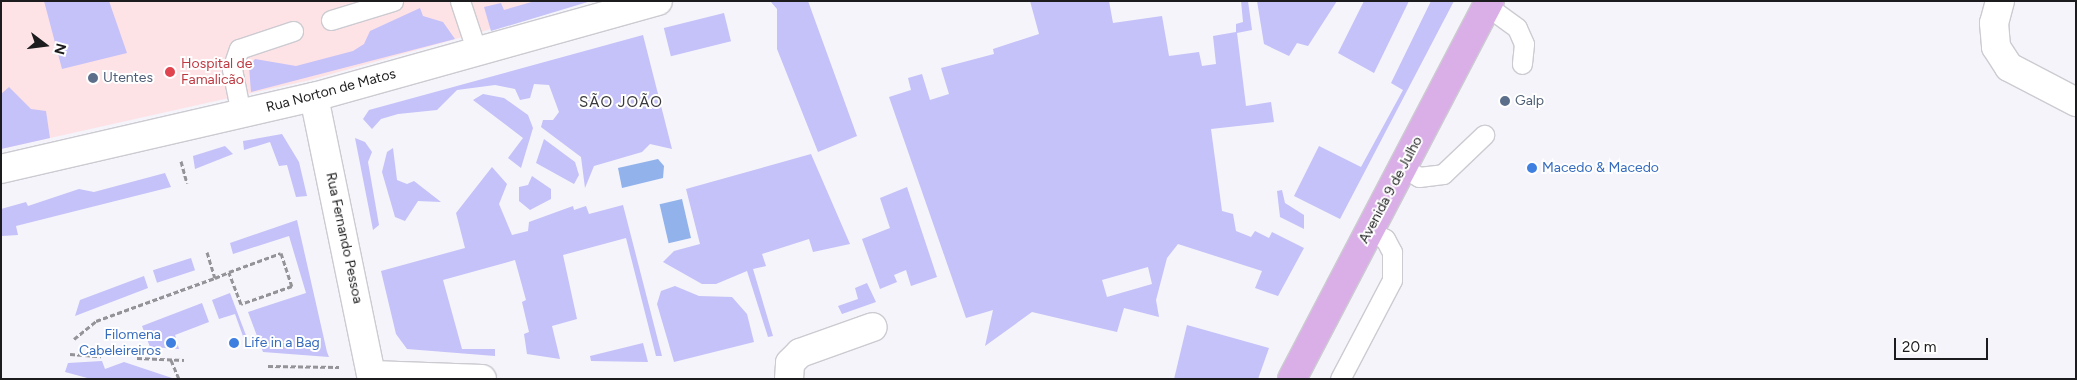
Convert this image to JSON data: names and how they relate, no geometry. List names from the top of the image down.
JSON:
{
  "streets": {
    "main road": ["Avenida 9 de Julho"],
    "street": ["Rua Norton de Matos", "Rua Fernando Pessoa"]
  },
  "crossings": [
    ["Rua Norton de Matos", "Rua Fernando Pessoa"]
  ],
  "districts": ["SÃO JOÃO"],
  "places": [
    "Hospital de Famalicão",
    "Utentes",
    "Galp",
    "Macedo & Macedo",
    "Filomena Cabeleireiros",
    "Life in a Bag"
  ],
  "scale_bar": "20 m",
  "north": "right"
}
